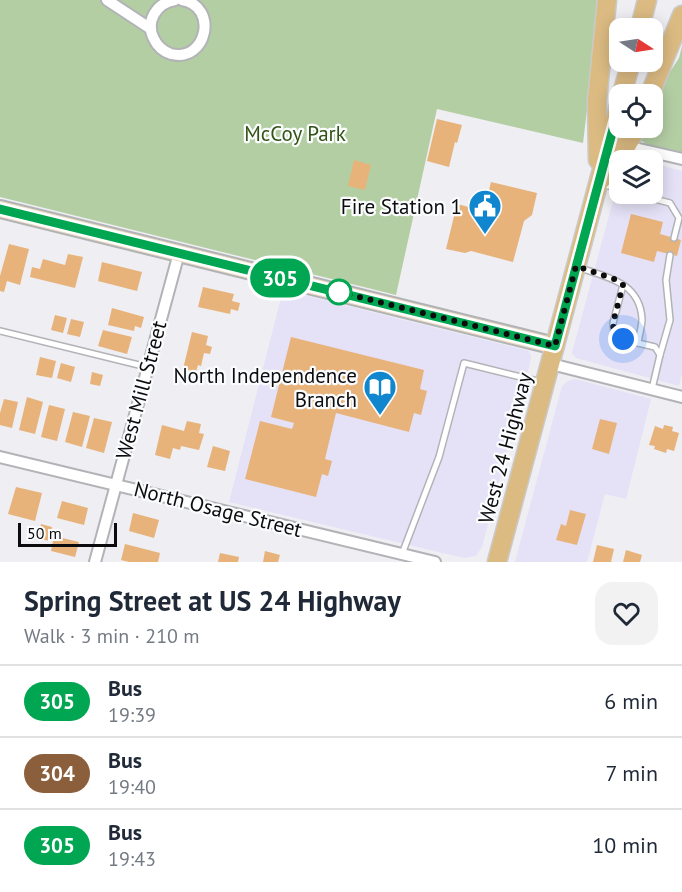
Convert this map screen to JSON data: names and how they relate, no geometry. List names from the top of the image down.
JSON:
{
  "streets": {
    "main road": ["West 24 Highway"],
    "street": ["West Mill Street", "North Osage Street"]
  },
  "crossings": [
    ["West Mill Street", "North Osage Street"]
  ],
  "parks": ["McCoy Park"],
  "places": {
    "public building": ["Fire Station 1"],
    "library": ["North Independence Branch"]
  },
  "lines": ["bus line 305"],
  "scale_bar": "50 m",
  "north": "right",
  "page": {
    "on_map": "305",
    "scale": "50 m",
    "heading": ["Spring Street at US 24 Highway", "Walk · 3 min · 210 m"],
    "list": [
      {
        "mark": "305",
        "name": "Bus",
        "note": "19:39",
        "value": "6 min"
      },
      {
        "mark": "304",
        "name": "Bus",
        "note": "19:40",
        "value": "7 min"
      },
      {
        "mark": "305",
        "name": "Bus",
        "note": "19:43",
        "value": "10 min"
      }
    ]
  }
}
